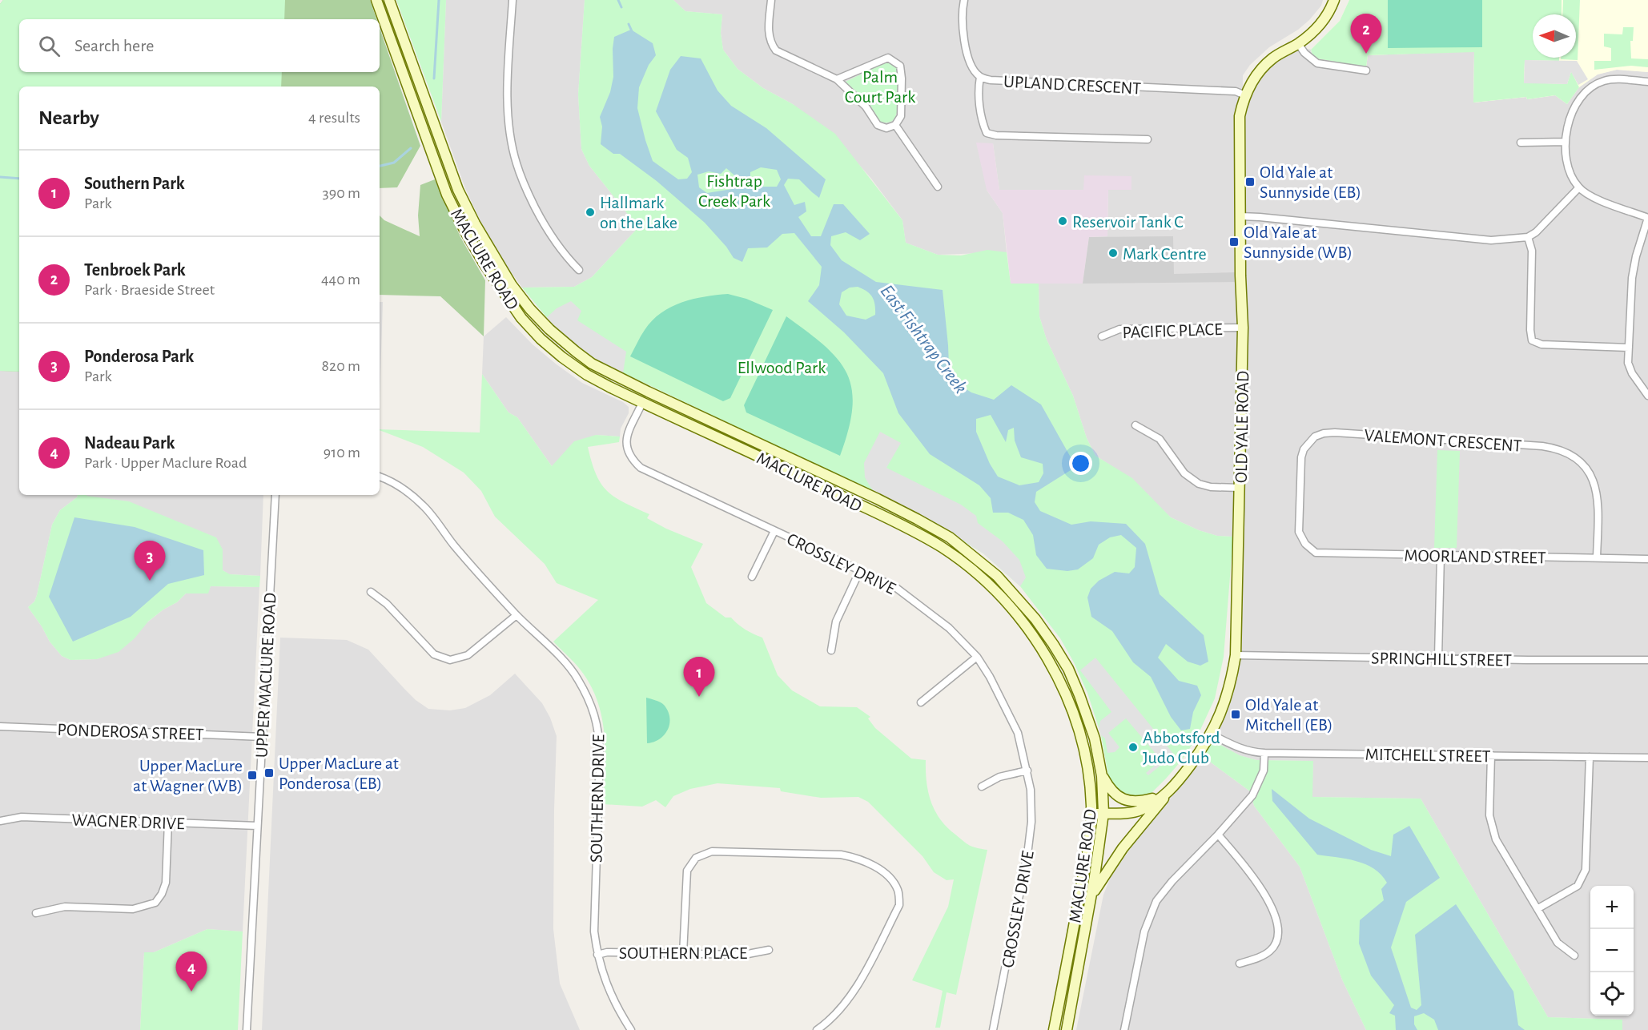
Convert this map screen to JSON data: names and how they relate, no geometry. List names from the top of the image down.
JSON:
{
  "streets": {
    "main road": ["MACLURE ROAD", "OLD YALE ROAD"],
    "street": [
      "UPLAND CRESCENT",
      "PACIFIC PLACE",
      "VALEMONT CRESCENT",
      "MOORLAND STREET",
      "CROSSLEY DRIVE",
      "SPRINGHILL STREET",
      "UPPER MACLURE ROAD",
      "PONDEROSA STREET",
      "MITCHELL STREET",
      "SOUTHERN DRIVE",
      "WAGNER DRIVE",
      "SOUTHERN PLACE"
    ]
  },
  "crossings": [
    ["UPLAND CRESCENT", "OLD YALE ROAD"],
    ["MACLURE ROAD", "OLD YALE ROAD"],
    ["MACLURE ROAD", "CROSSLEY DRIVE"],
    ["PACIFIC PLACE", "OLD YALE ROAD"],
    ["OLD YALE ROAD", "SPRINGHILL STREET"],
    ["OLD YALE ROAD", "MITCHELL STREET"],
    ["VALEMONT CRESCENT", "MOORLAND STREET"],
    ["UPPER MACLURE ROAD", "PONDEROSA STREET"],
    ["UPPER MACLURE ROAD", "WAGNER DRIVE"],
    ["SOUTHERN DRIVE", "SOUTHERN PLACE"]
  ],
  "water": ["East Fishtrap Creek"],
  "parks": ["Palm Court Park", "Fishtrap Creek Park", "Ellwood Park"],
  "places": {
    "transit": [
      "Old Yale at Sunnyside (EB)",
      "Old Yale at Sunnyside (WB)",
      "Old Yale at Mitchell (EB)",
      "Upper MacLure at Ponderosa (EB)",
      "Upper MacLure at Wagner (WB)"
    ],
    "other": [
      "Hallmark on the Lake",
      "Reservoir Tank C",
      "Mark Centre",
      "Abbotsford Judo Club"
    ]
  },
  "north": "left",
  "page": {
    "pins": [
      "2",
      "3",
      "1",
      "4"
    ],
    "search": "Search here",
    "heading": ["Nearby", "4 results"],
    "list": [
      {
        "mark": "1",
        "name": "Southern Park",
        "note": "Park",
        "value": "390 m"
      },
      {
        "mark": "2",
        "name": "Tenbroek Park",
        "note": "Park · Braeside Street",
        "value": "440 m"
      },
      {
        "mark": "3",
        "name": "Ponderosa Park",
        "note": "Park",
        "value": "820 m"
      },
      {
        "mark": "4",
        "name": "Nadeau Park",
        "note": "Park · Upper Maclure Road",
        "value": "910 m"
      }
    ],
    "map_buttons": ["+", "−"]
  }
}
